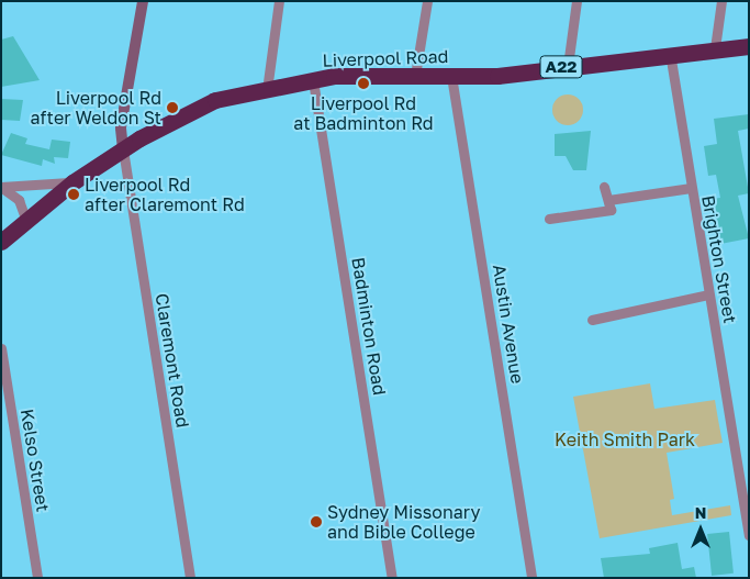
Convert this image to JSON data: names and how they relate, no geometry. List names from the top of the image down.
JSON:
{
  "streets": {
    "highway": ["Liverpool Road", "A22"],
    "street": [
      "Brighton Street",
      "Austin Avenue",
      "Badminton Road",
      "Claremont Road",
      "Kelso Street"
    ]
  },
  "crossings": [
    ["Liverpool Road", "Brighton Street"],
    ["Liverpool Road", "Austin Avenue"],
    ["Liverpool Road", "Badminton Road"],
    ["Liverpool Road", "Claremont Road"]
  ],
  "parks": ["Keith Smith Park"],
  "places": [
    "Liverpool Rd at Badminton Rd",
    "Liverpool Rd after Weldon St",
    "Liverpool Rd after Claremont Rd",
    "Sydney Missonary and Bible College"
  ],
  "north": "top"
}
